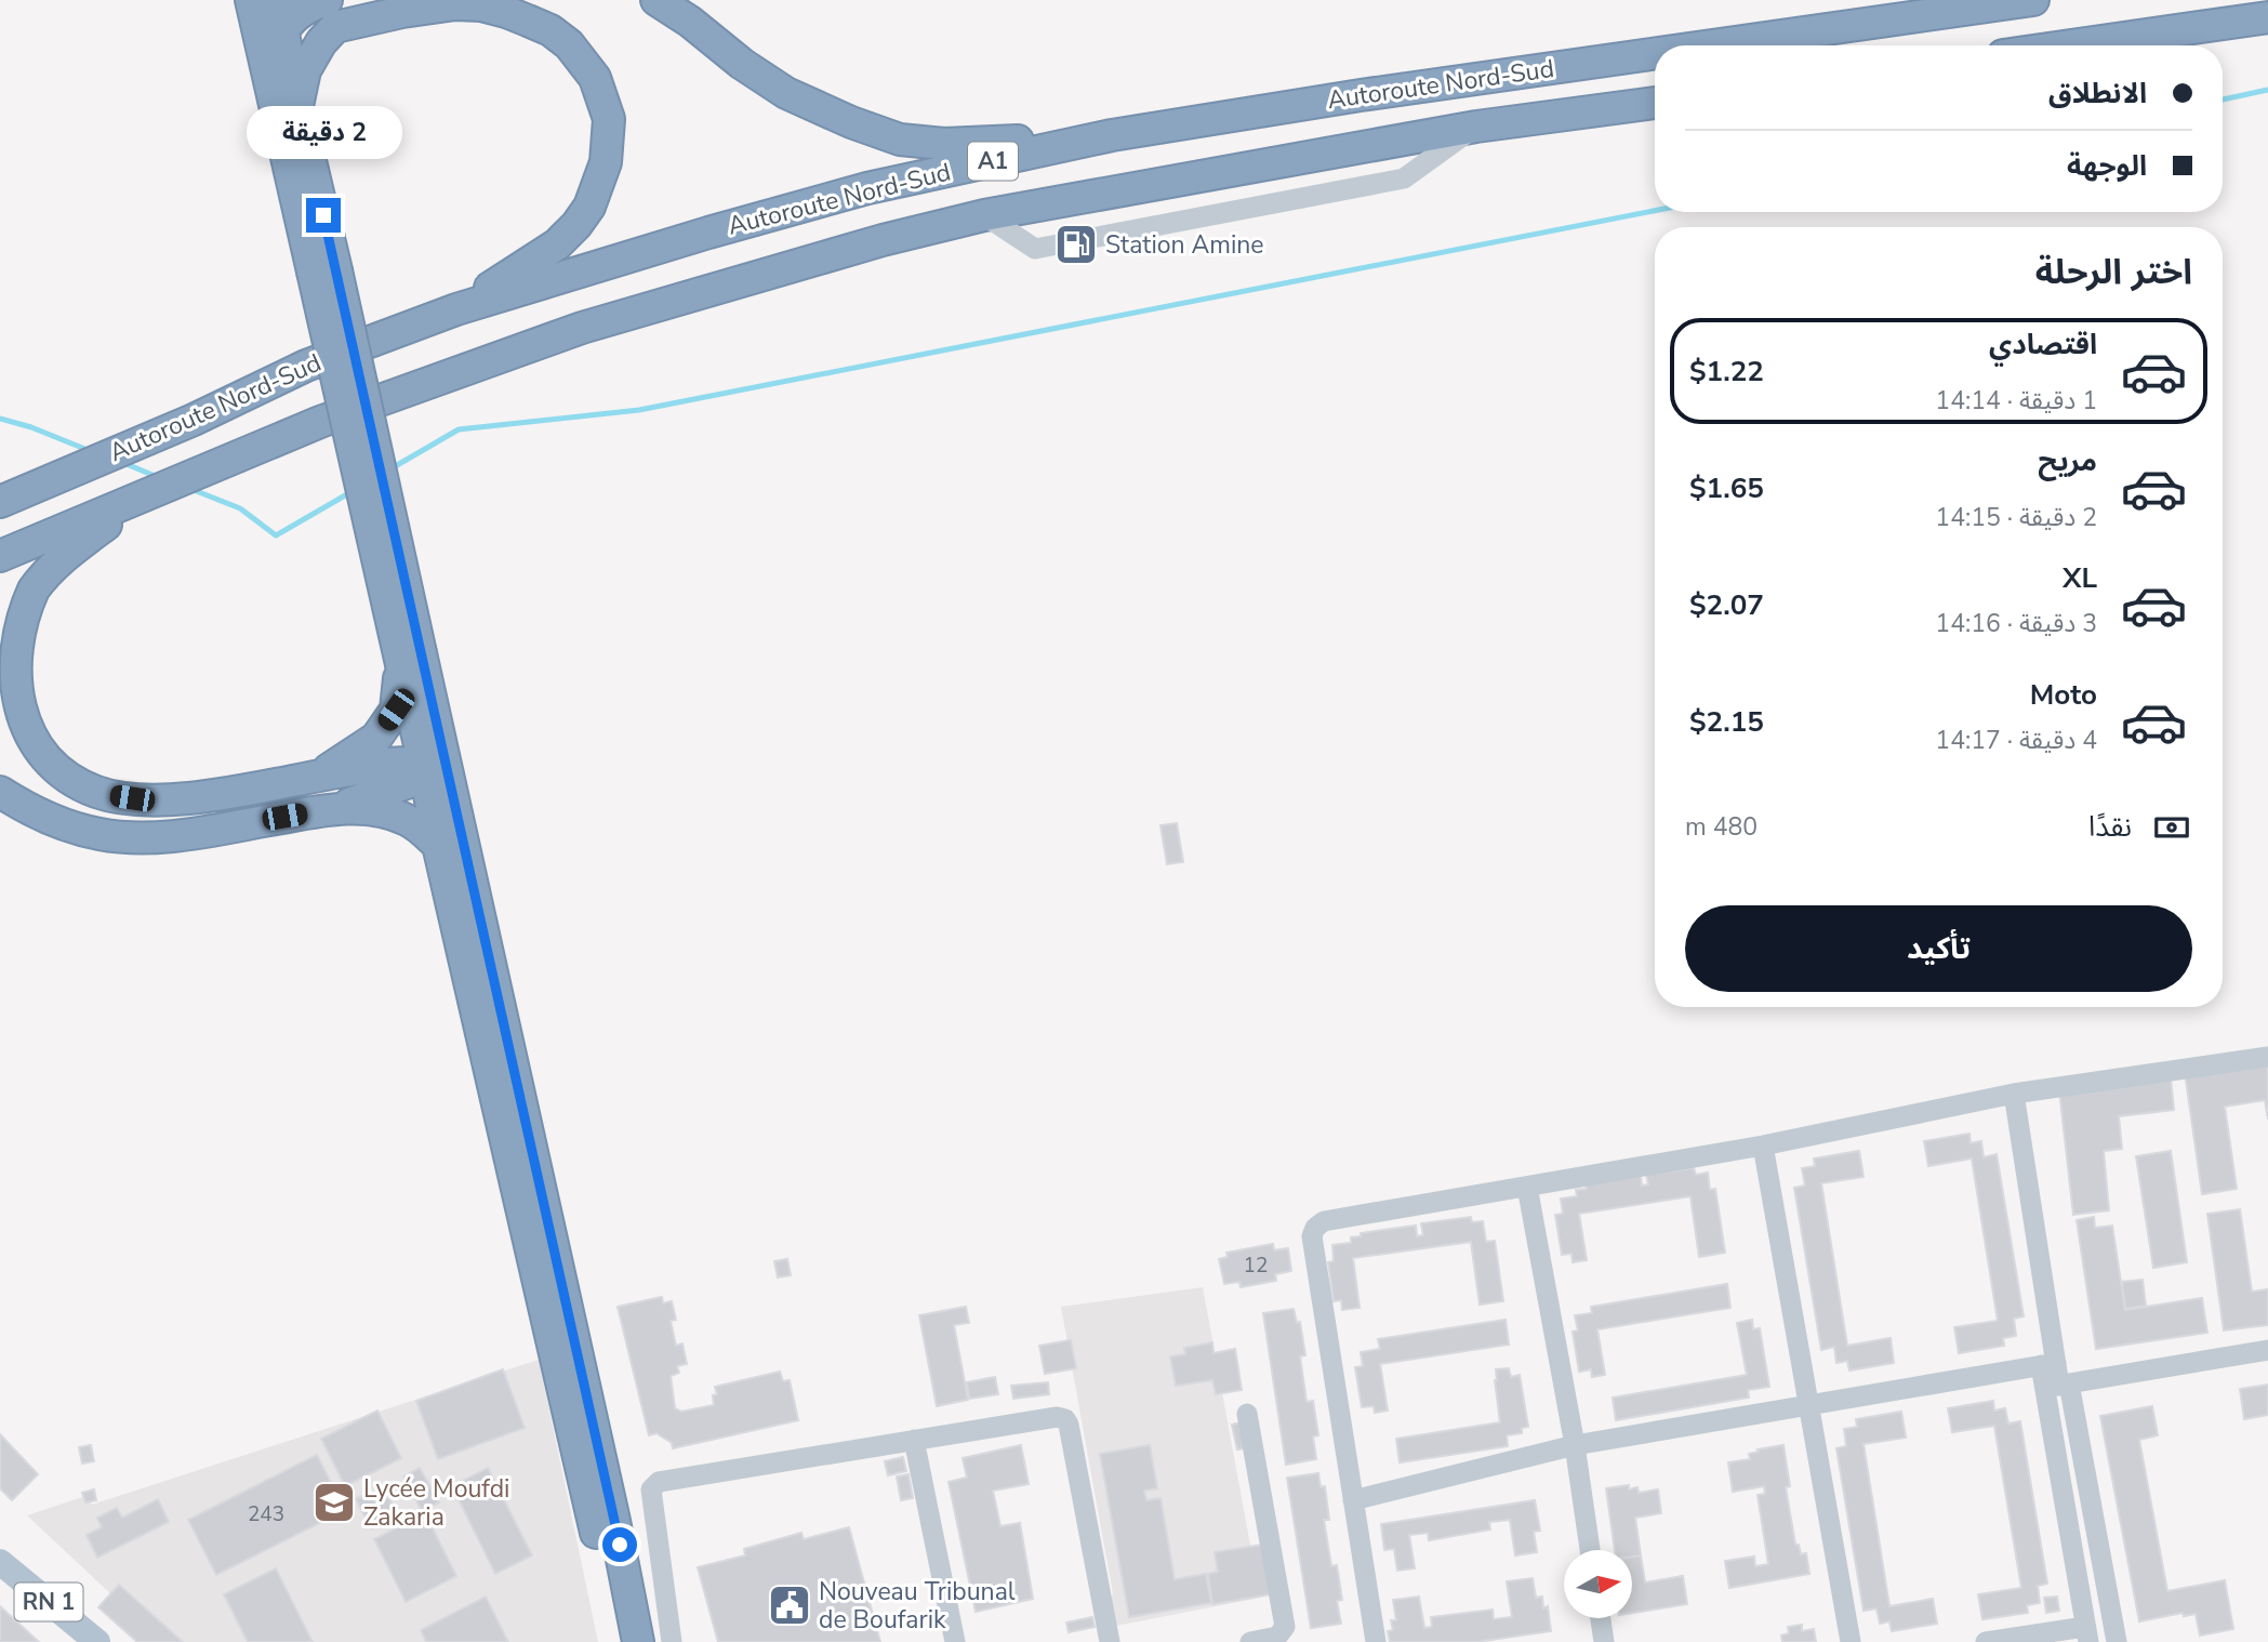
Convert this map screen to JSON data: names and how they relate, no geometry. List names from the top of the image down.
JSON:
{
  "streets": {
    "highway": ["Autoroute Nord-Sud", "A1"],
    "main road": ["RN 1"]
  },
  "places": {
    "fuel station": ["Station Amine"],
    "school or university": ["Lycée Moufdi Zakaria"],
    "public building": ["Nouveau Tribunal de Boufarik"]
  },
  "house_numbers": ["12", "243"],
  "north": "right",
  "page": {
    "banner": ["الانطلاق", "الوجهة"],
    "bubble": "2 دقيقة",
    "heading": "اختر الرحلة",
    "list": [
      {
        "name": "اقتصادي",
        "note": "1 دقيقة · 14:14",
        "value": "$1.22"
      },
      {
        "name": "مريح",
        "note": "2 دقيقة · 14:15",
        "value": "$1.65"
      },
      {
        "name": "XL",
        "note": "3 دقيقة · 14:16",
        "value": "$2.07"
      },
      {
        "name": "Moto",
        "note": "4 دقيقة · 14:17",
        "value": "$2.15"
      }
    ],
    "pay": ["نقدًا", "480 m"],
    "buttons": "تأكيد"
  }
}
